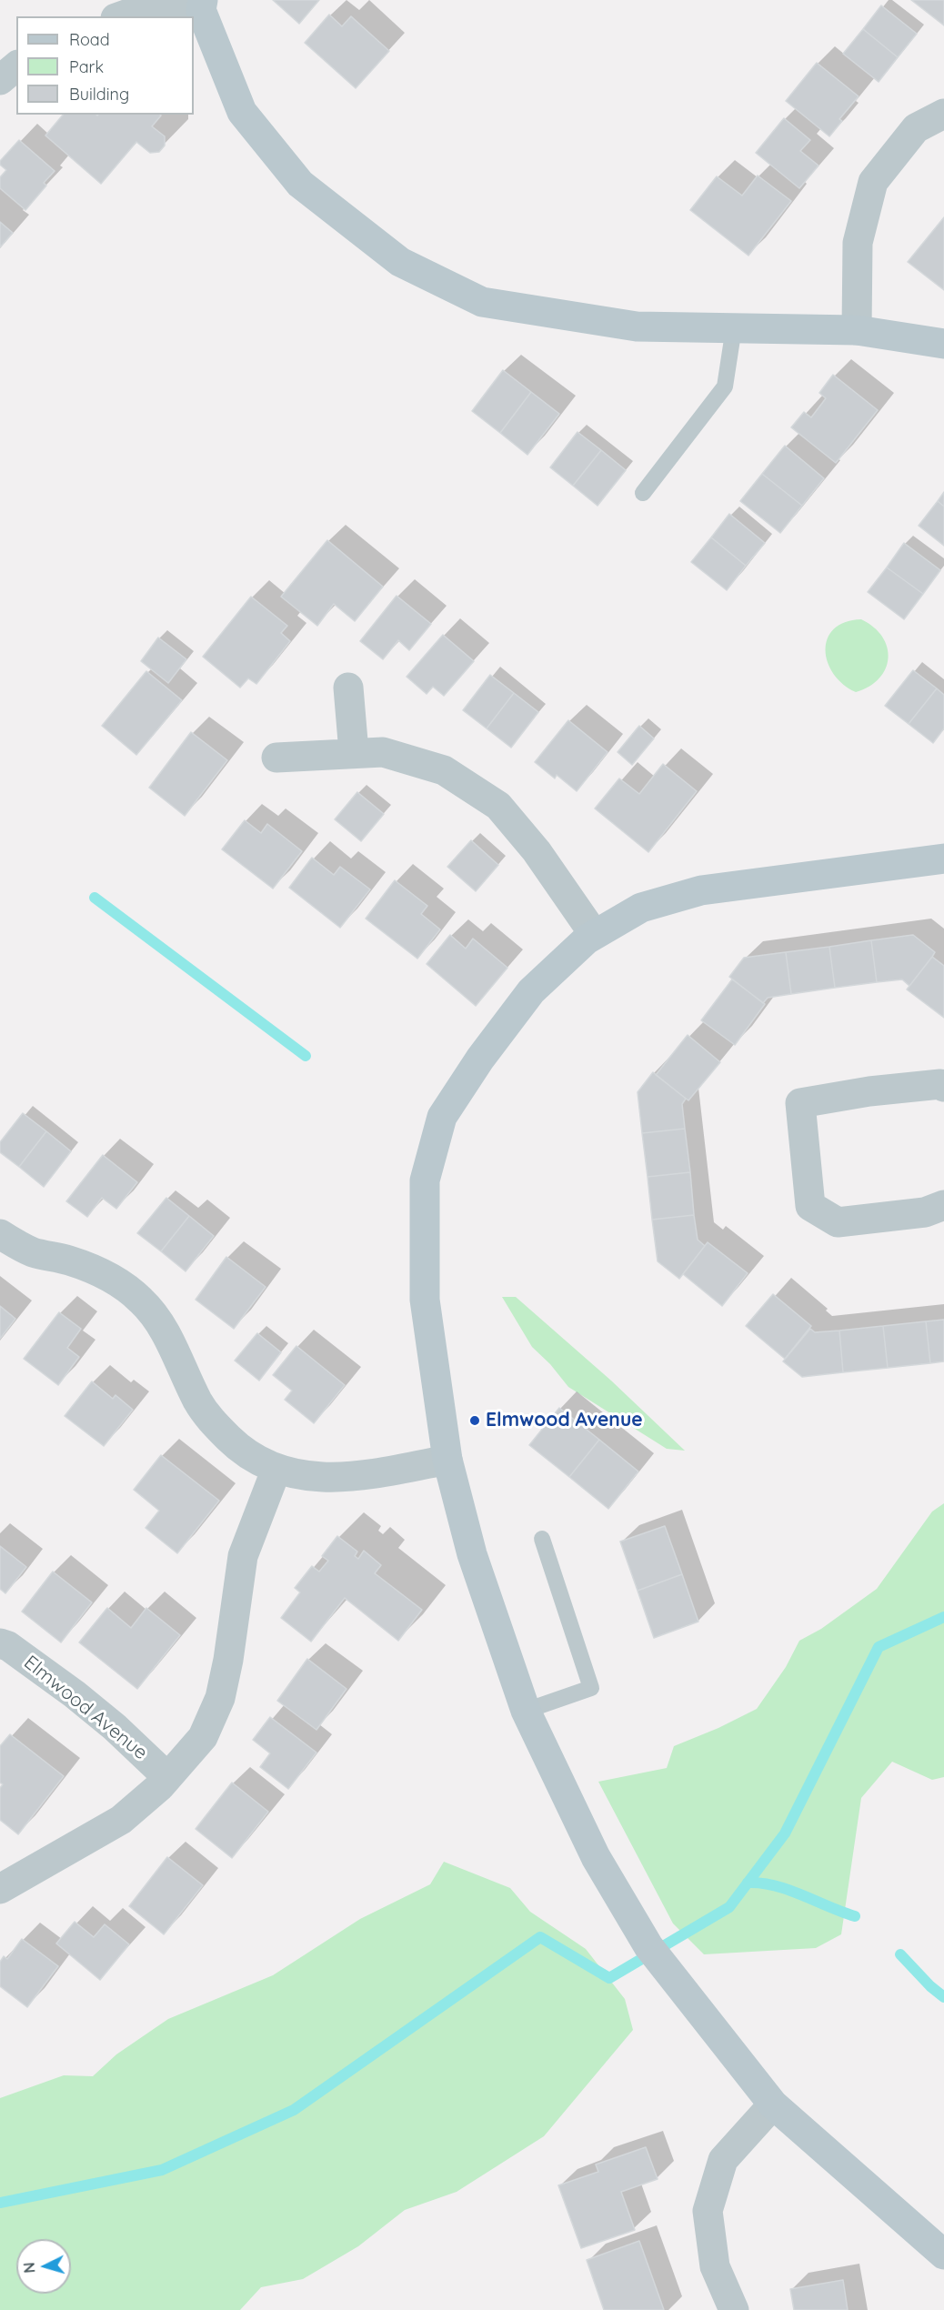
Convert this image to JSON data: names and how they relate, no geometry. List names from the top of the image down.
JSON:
{
  "streets": {
    "street": ["Elmwood Avenue"]
  },
  "places": ["Elmwood Avenue"],
  "legend": ["Road", "Park", "Building"],
  "north": "left"
}
